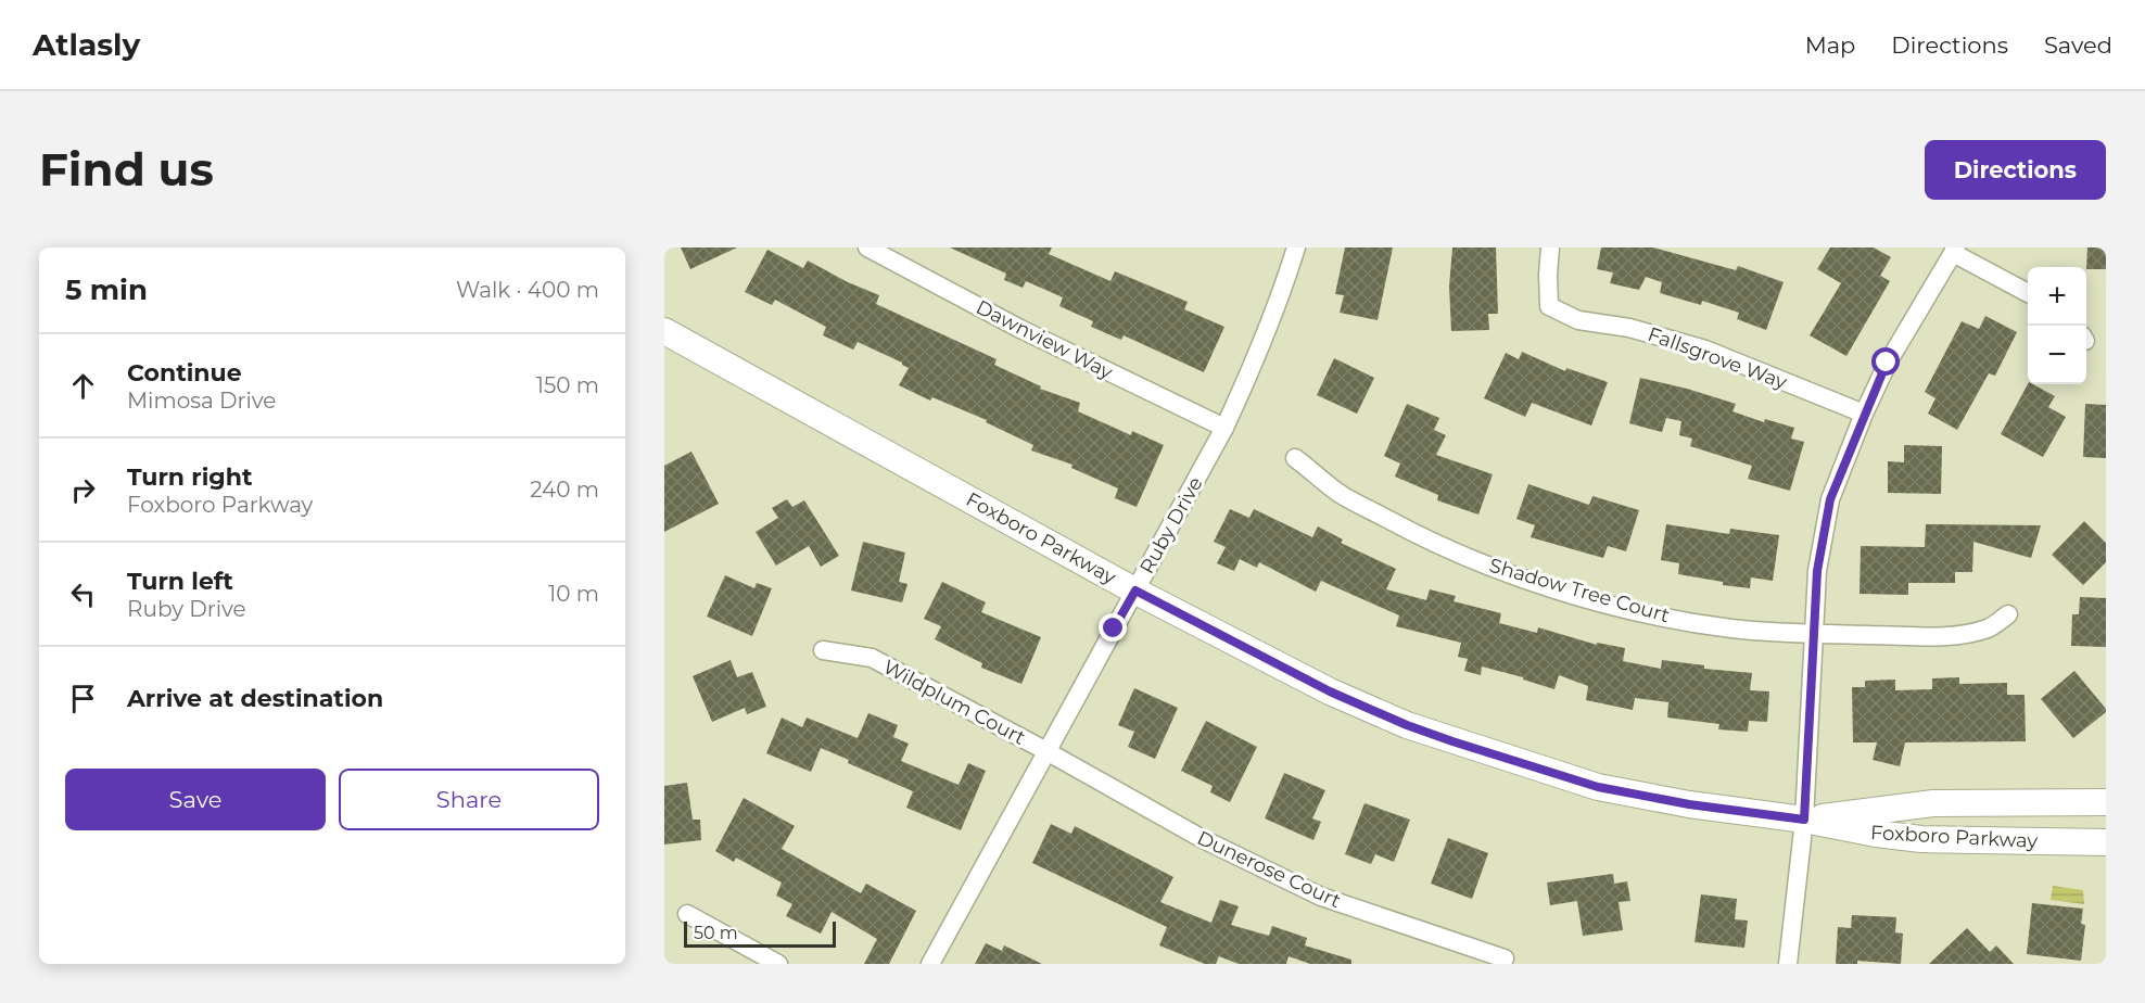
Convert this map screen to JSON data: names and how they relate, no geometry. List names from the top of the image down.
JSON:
{
  "streets": {
    "main road": ["Foxboro Parkway"],
    "street": [
      "Dawnview Way",
      "Fallsgrove Way",
      "Ruby Drive",
      "Shadow Tree Court",
      "Wildplum Court",
      "Dunerose Court"
    ]
  },
  "crossings": [
    ["Dawnview Way", "Ruby Drive"],
    ["Ruby Drive", "Foxboro Parkway"],
    ["Ruby Drive", "Wildplum Court"],
    ["Ruby Drive", "Dunerose Court"],
    ["Wildplum Court", "Dunerose Court"]
  ],
  "scale_bar": "50 m",
  "page": {
    "header": "Atlasly",
    "nav": ["Map", "Directions", "Saved"],
    "buttons": [
      "Directions",
      ["Save", "Share"]
    ],
    "title": "Find us",
    "heading": ["5 min", "Walk · 400 m"],
    "map_buttons": ["+", "−"],
    "list": [
      ["Continue", "Mimosa Drive", "150 m"],
      ["Turn right", "Foxboro Parkway", "240 m"],
      ["Turn left", "Ruby Drive", "10 m"],
      "Arrive at destination"
    ],
    "scale": "50 m"
  }
}
